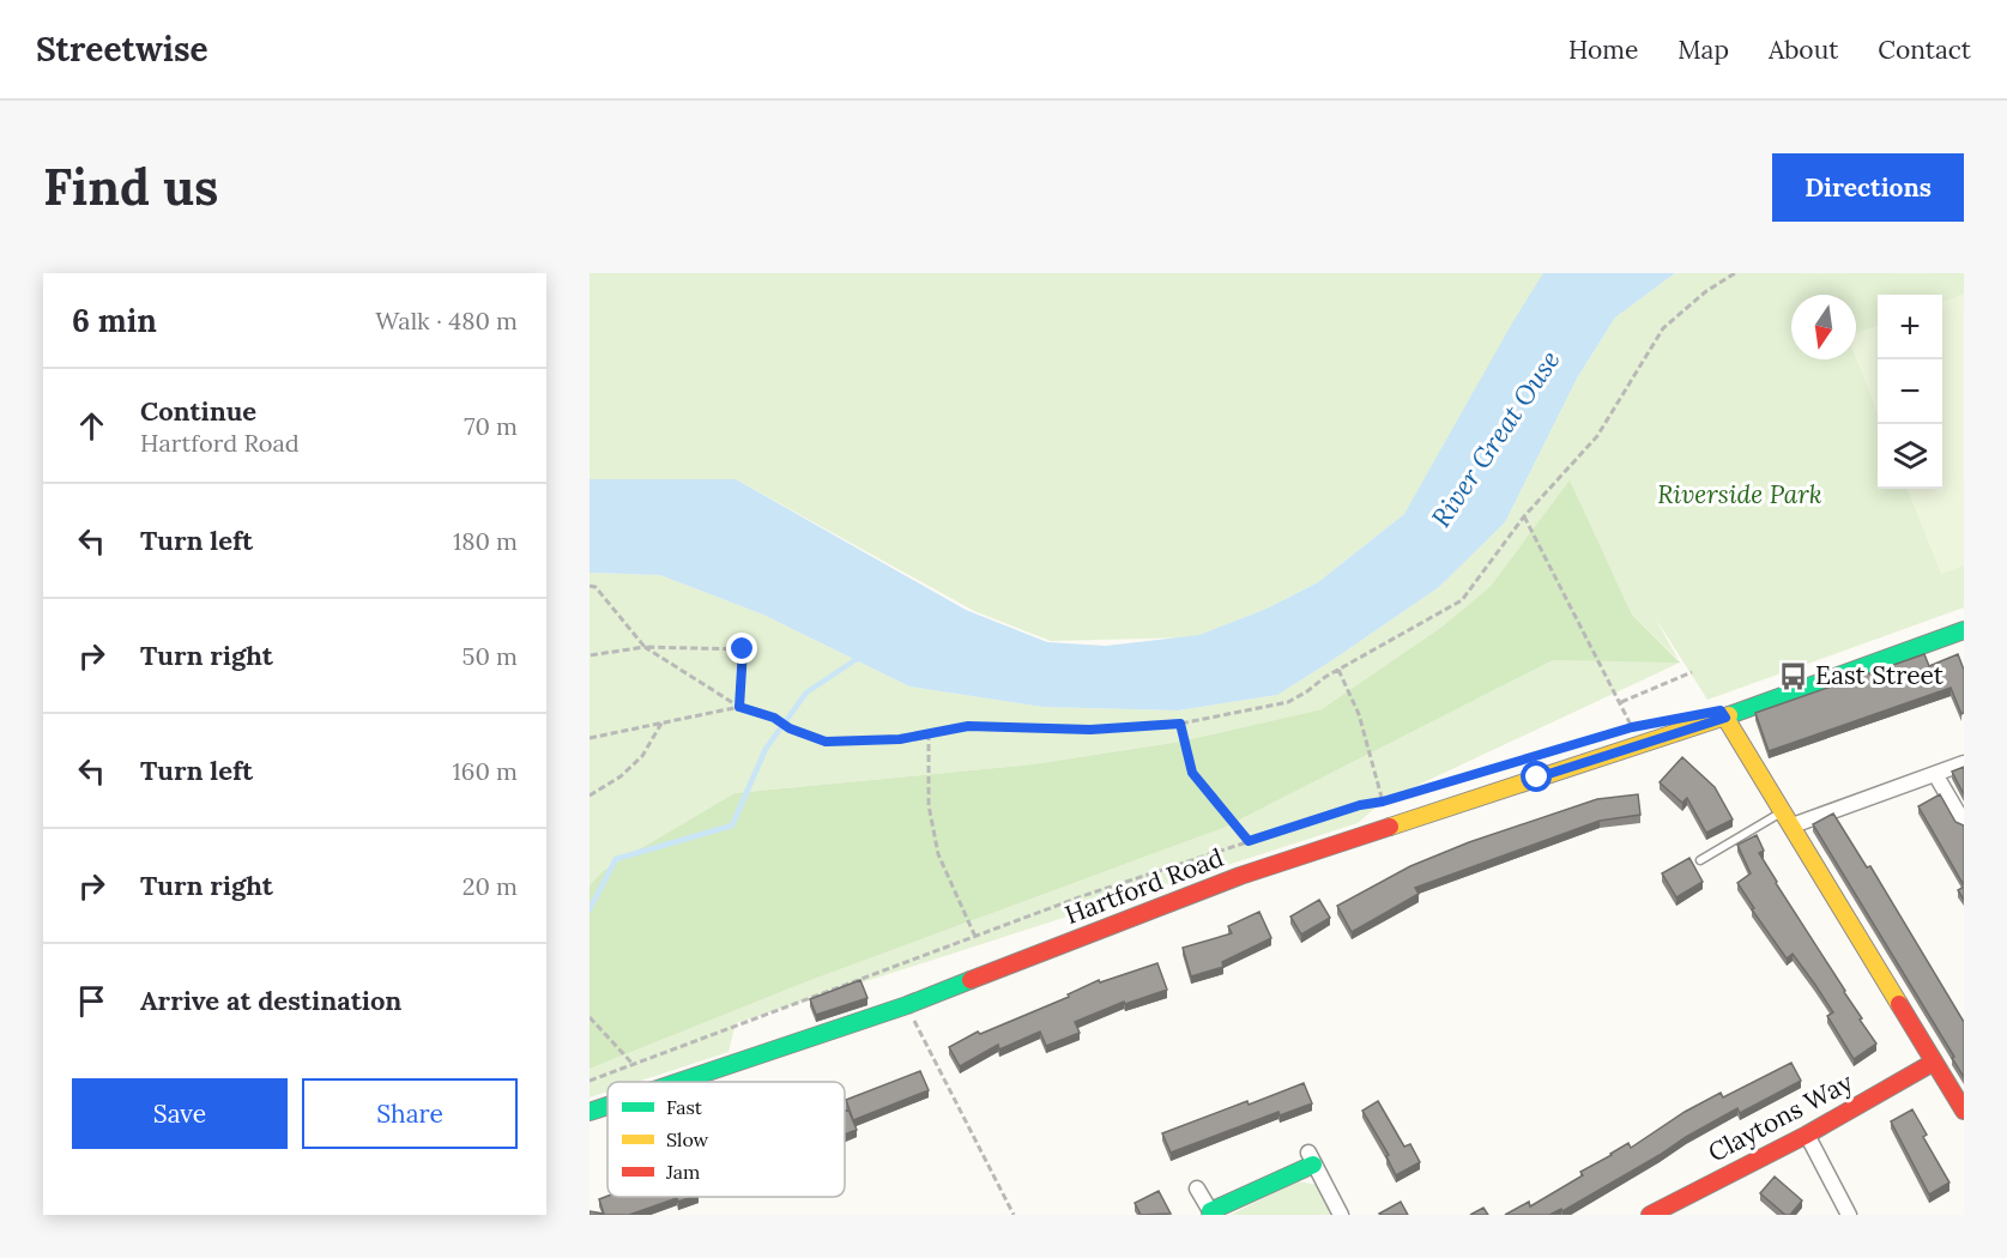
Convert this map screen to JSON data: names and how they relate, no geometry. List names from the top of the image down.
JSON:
{
  "streets": {
    "main road": ["Hartford Road", "Claytons Way"]
  },
  "water": ["River Great Ouse"],
  "parks": ["Riverside Park"],
  "places": {
    "bus stop": ["East Street"]
  },
  "legend": ["Fast", "Slow", "Jam"],
  "north": "bottom",
  "page": {
    "header": "Streetwise",
    "nav": [
      "Home",
      "Map",
      "About",
      "Contact"
    ],
    "buttons": [
      "Directions",
      ["Save", "Share"]
    ],
    "title": "Find us",
    "heading": ["6 min", "Walk · 480 m"],
    "map_buttons": ["+", "−"],
    "list": [
      ["Continue", "Hartford Road", "70 m"],
      ["Turn left", "180 m"],
      ["Turn right", "50 m"],
      ["Turn left", "160 m"],
      ["Turn right", "20 m"],
      "Arrive at destination"
    ]
  }
}
